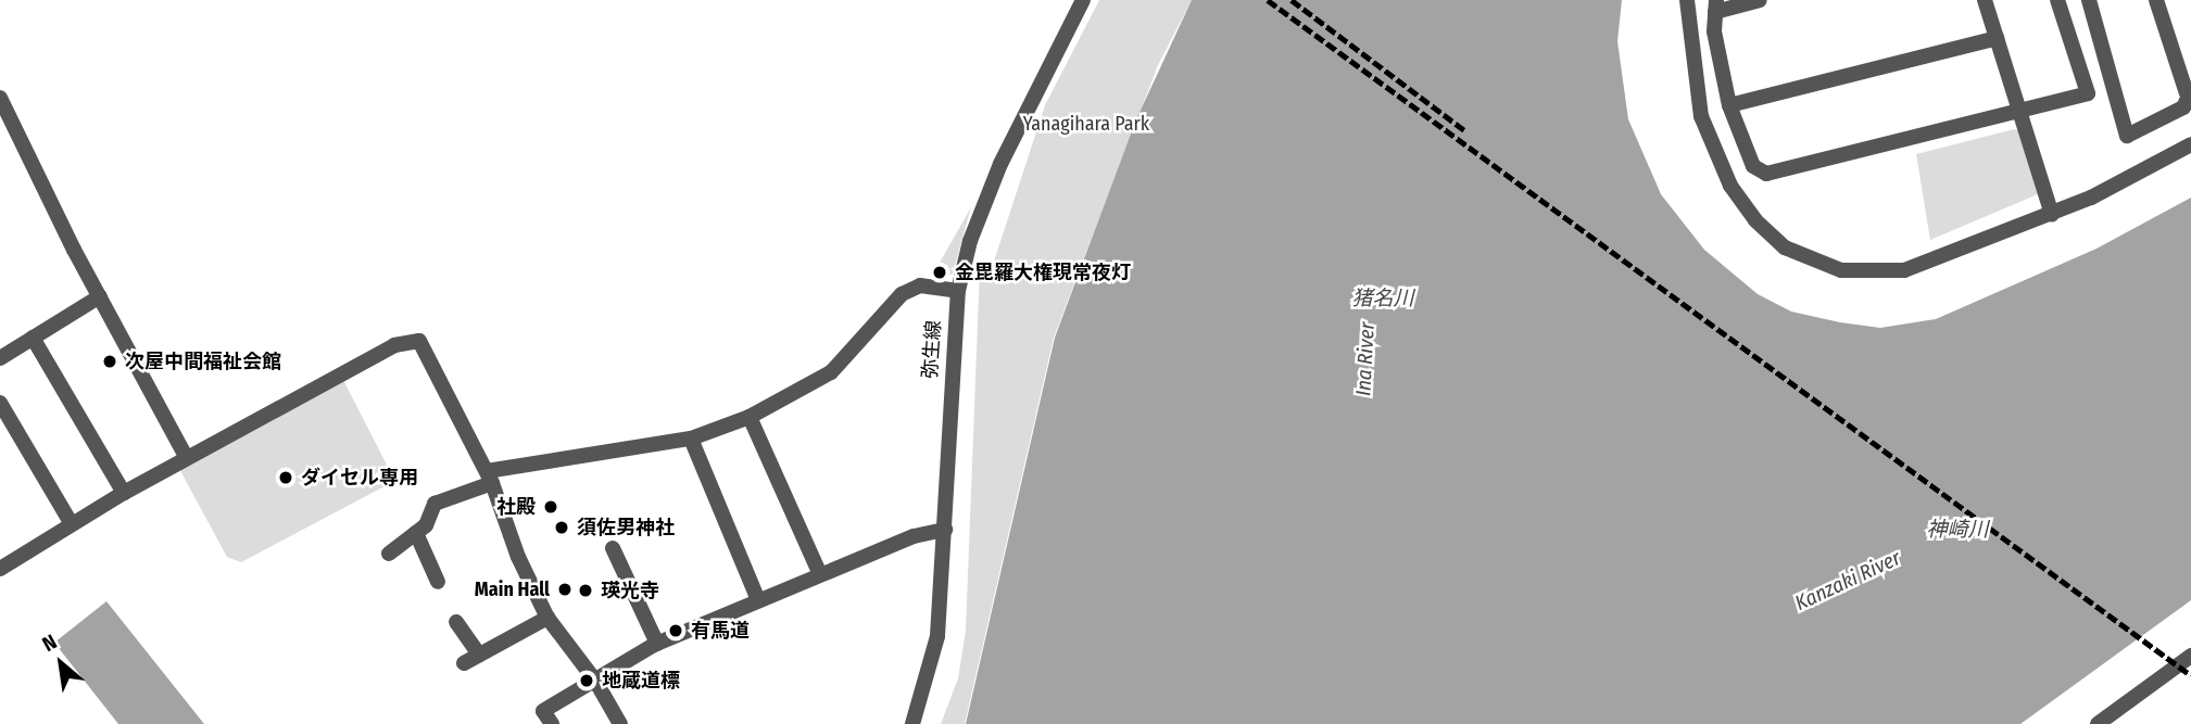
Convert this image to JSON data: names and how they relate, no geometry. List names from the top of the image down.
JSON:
{
  "streets": {
    "street": ["弥生線"]
  },
  "water": [
    "猪名川",
    "Ina River",
    "神崎川",
    "Kanzaki River"
  ],
  "parks": ["Yanagihara Park"],
  "places": [
    "金毘羅大権現常夜灯",
    "次屋中間福祉会館",
    "ダイセル専用",
    "社殿",
    "須佐男神社",
    "Main Hall",
    "瑛光寺",
    "有馬道",
    "地蔵道標"
  ],
  "north": "top left"
}
